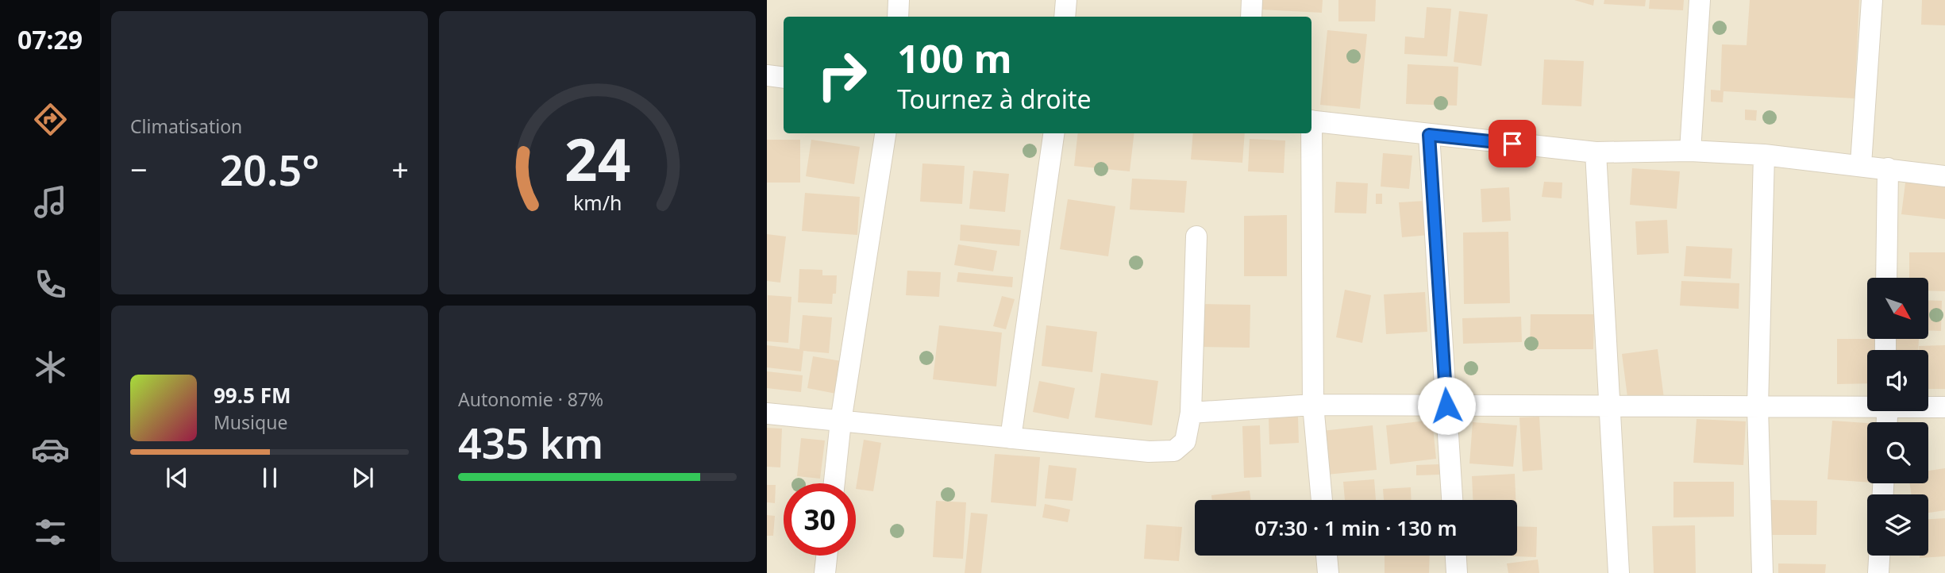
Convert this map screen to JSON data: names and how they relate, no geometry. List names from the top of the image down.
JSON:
{
  "north": "bottom right",
  "page": {
    "tabs": "07:29",
    "tile": [
      "Climatisation",
      ["Autonomie · 87%", "435 km"]
    ],
    "turn": ["100 m", "Tournez à droite"],
    "heat": ["−", "20.5°", "+"],
    "song": ["99.5 FM", "Musique"],
    "limit": "30",
    "trip": "07:30 · 1 min · 130 m",
    "gauge": ["24", "km/h"]
  }
}
